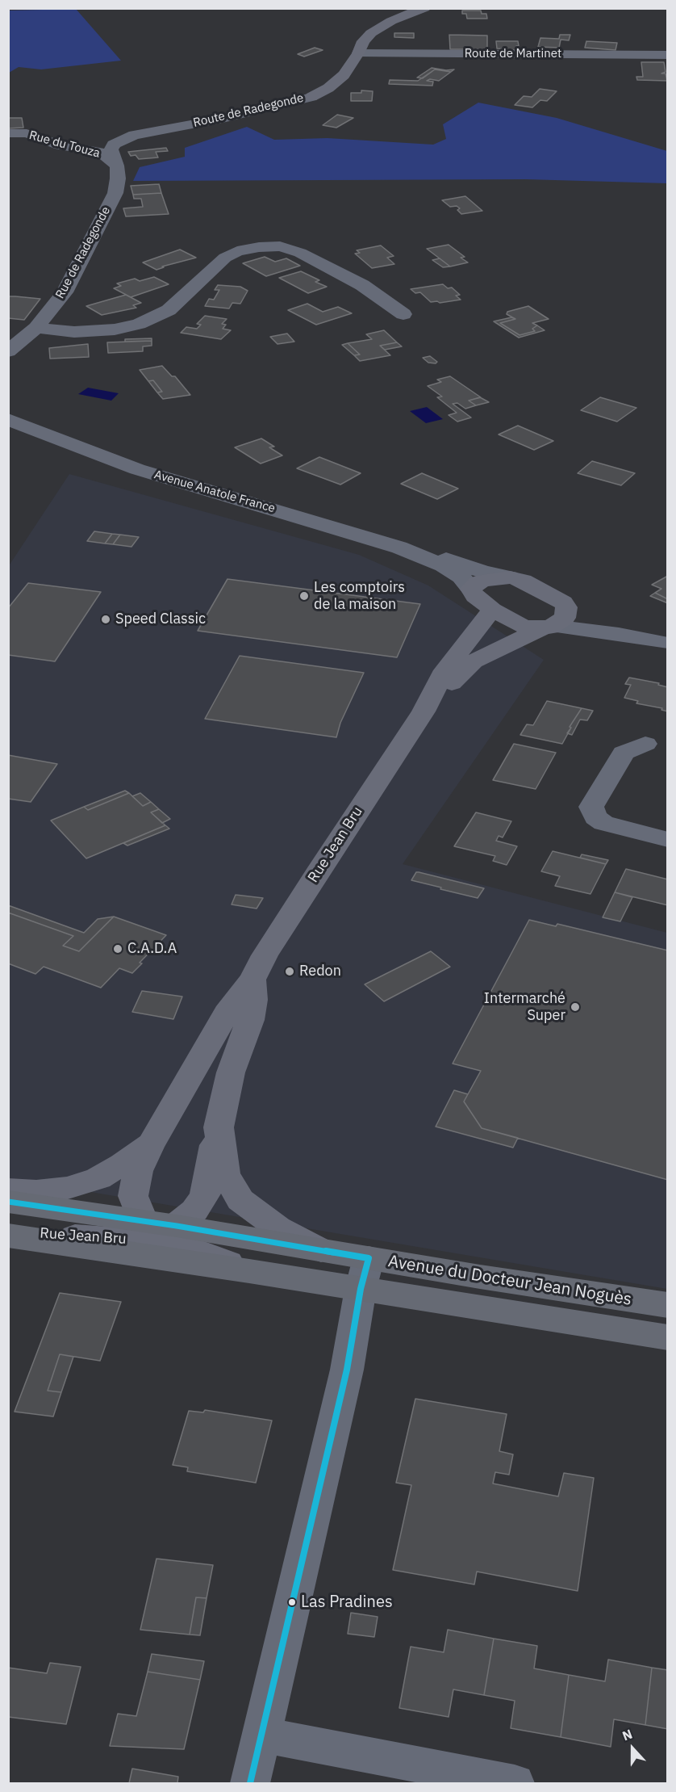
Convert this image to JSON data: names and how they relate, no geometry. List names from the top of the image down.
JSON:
{
  "streets": {
    "main road": ["Avenue du Docteur Jean Noguès"],
    "street": [
      "Route de Martinet",
      "Route de Radegonde",
      "Rue du Touza",
      "Rue de Radegonde",
      "Avenue Anatole France",
      "Rue Jean Bru"
    ]
  },
  "crossings": [
    ["Route de Radegonde", "Rue du Touza"],
    ["Rue du Touza", "Rue de Radegonde"],
    ["Rue Jean Bru", "Avenue du Docteur Jean Noguès"]
  ],
  "places": [
    "Les comptoirs de la maison",
    "Speed Classic",
    "C.A.D.A",
    "Redon",
    "Intermarché Super",
    "Las Pradines"
  ],
  "north": "top"
}
